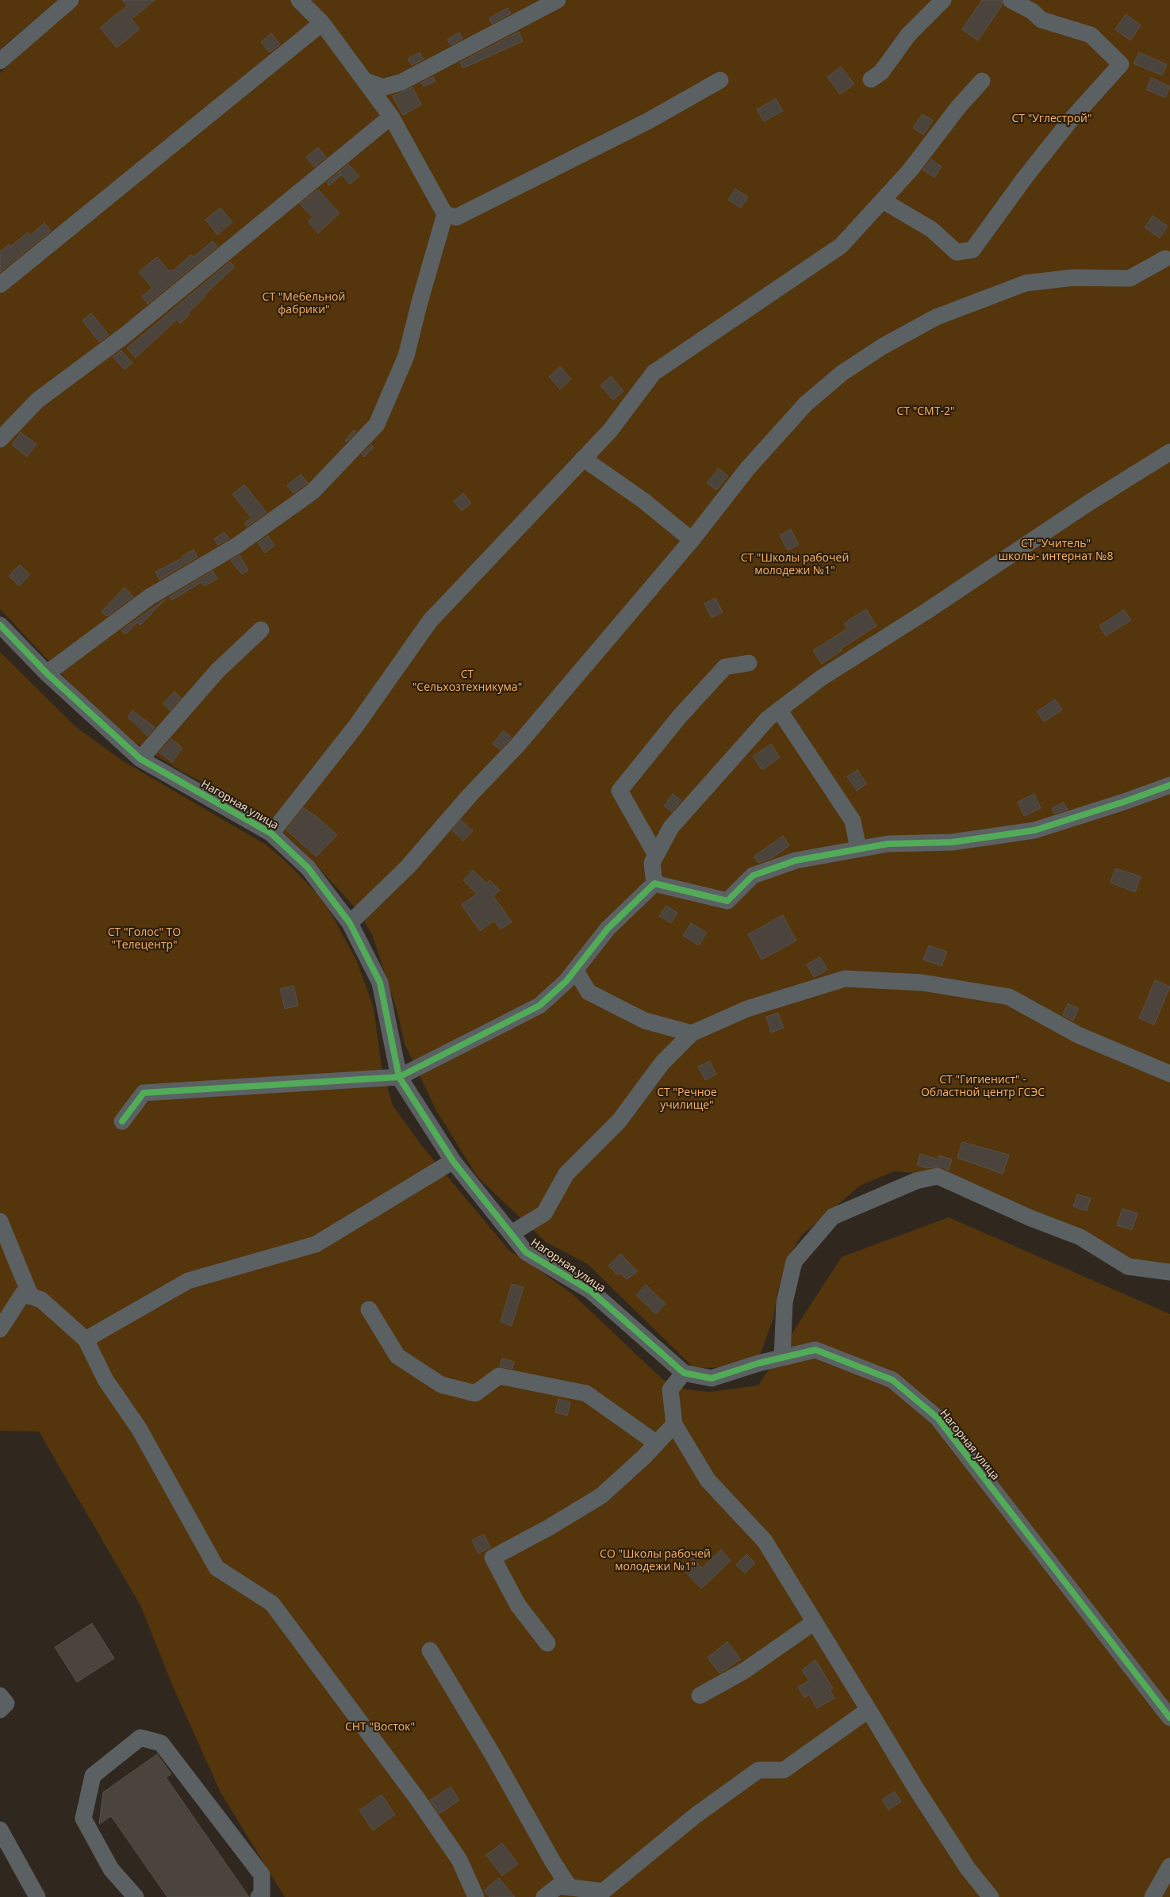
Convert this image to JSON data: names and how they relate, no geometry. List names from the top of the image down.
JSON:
{
  "streets": {
    "street": ["Нагорная улица"]
  },
  "parks": [
    "СТ \"Углестрой\"",
    "СТ \"Мебельной фабрики\"",
    "СТ \"СМТ-2\"",
    "СТ \"Учитель\" школы- интернат №8",
    "СТ \"Школы рабочей молодежи №1\"",
    "СТ \"Сельхозтехникума\"",
    "СТ \"Голос\" ТО \"Телецентр\"",
    "СТ \"Гигиенист\" - Областной центр ГСЭС",
    "СТ \"Речное училище\"",
    "СО \"Школы рабочей молодежи №1\"",
    "СНТ \"Восток\""
  ]
}
